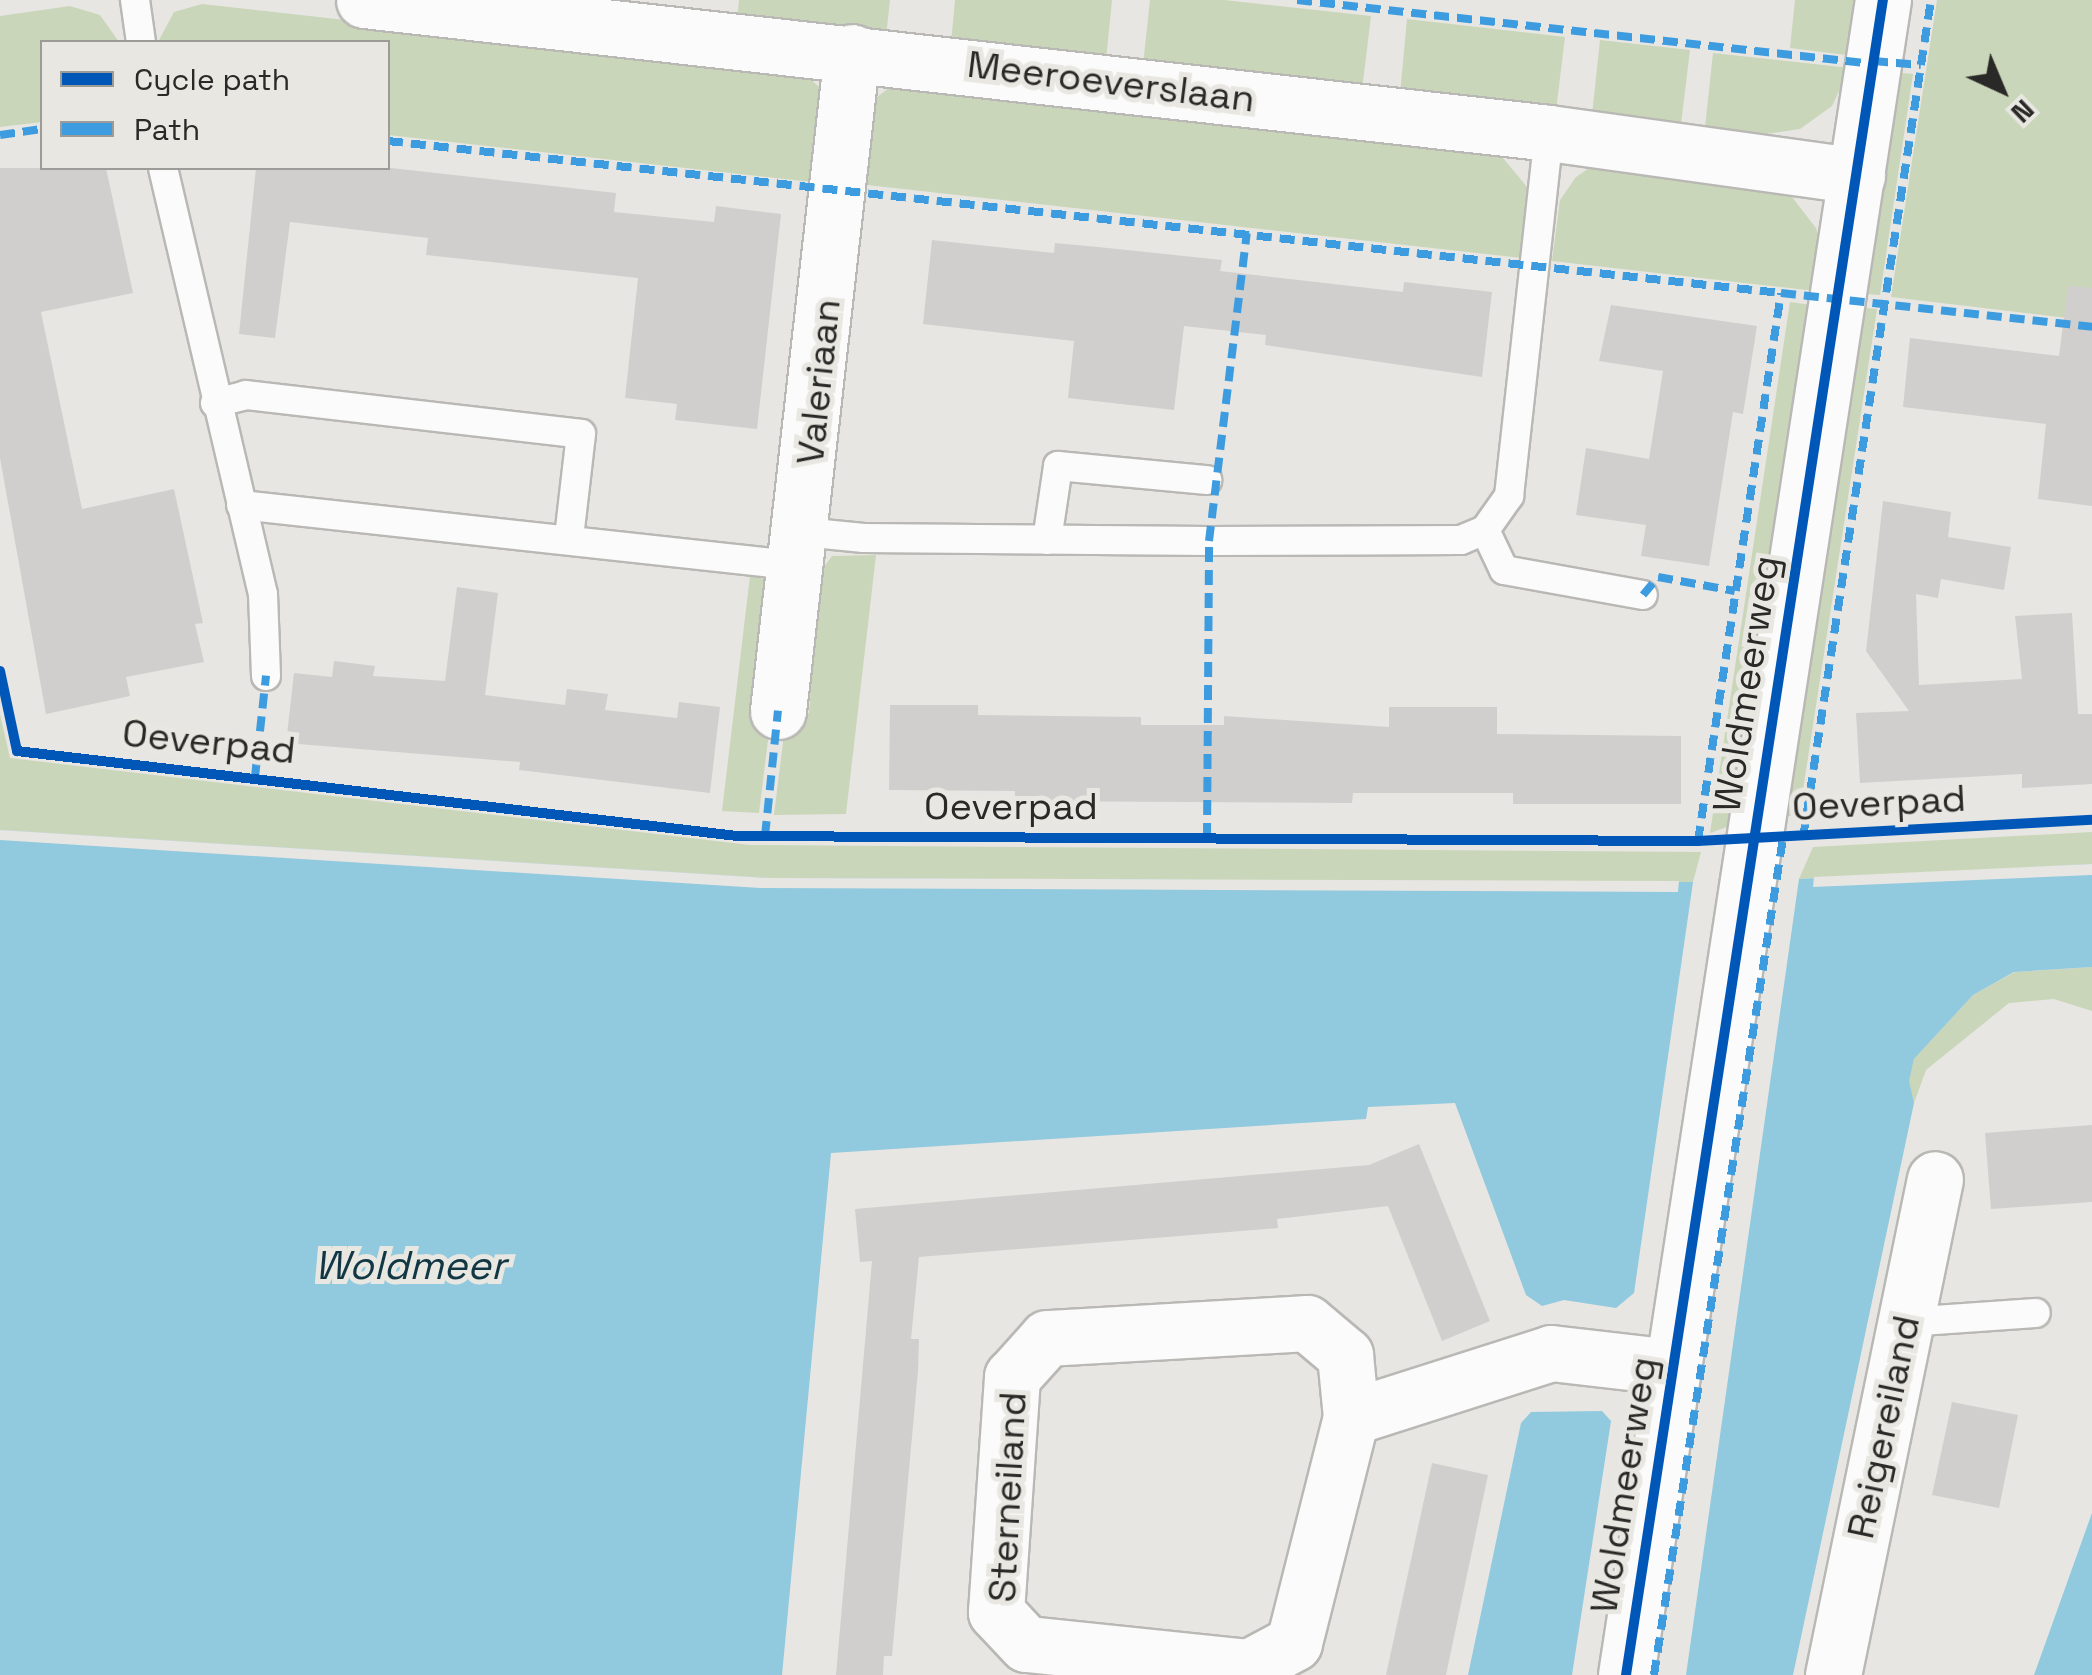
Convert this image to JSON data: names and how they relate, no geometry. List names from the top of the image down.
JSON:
{
  "streets": {
    "street": [
      "Meeroeverslaan",
      "Valeriaan",
      "Woldmeerweg",
      "Reigereiland",
      "Sterneiland"
    ],
    "cycle path": ["Oeverpad"]
  },
  "crossings": [
    ["Meeroeverslaan", "Valeriaan"],
    ["Meeroeverslaan", "Woldmeerweg"]
  ],
  "water": ["Woldmeer"],
  "legend": ["Cycle path", "Path"],
  "north": "bottom right"
}
